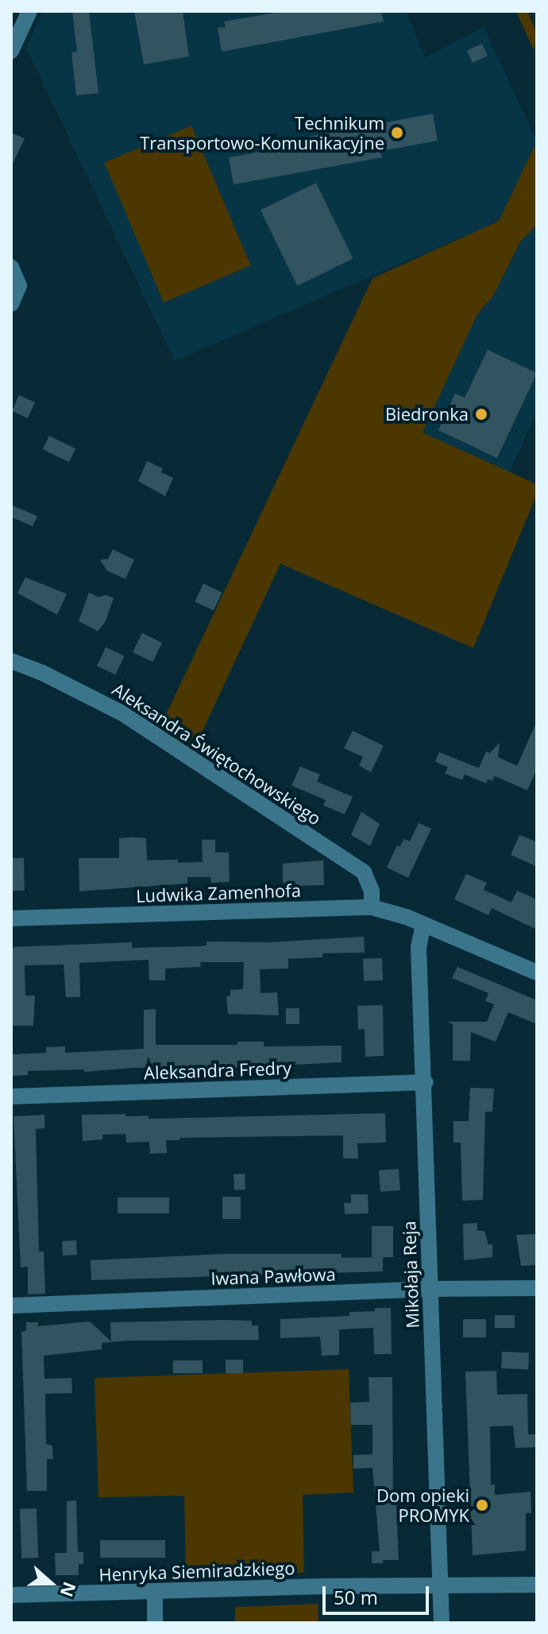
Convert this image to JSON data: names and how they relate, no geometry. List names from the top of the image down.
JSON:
{
  "streets": {
    "street": [
      "Aleksandra Świętochowskiego",
      "Ludwika Zamenhofa",
      "Aleksandra Fredry",
      "Mikołaja Reja",
      "Iwana Pawłowa",
      "Henryka Siemiradzkiego"
    ]
  },
  "crossings": [
    ["Aleksandra Świętochowskiego", "Ludwika Zamenhofa"],
    ["Ludwika Zamenhofa", "Mikołaja Reja"],
    ["Aleksandra Fredry", "Mikołaja Reja"],
    ["Mikołaja Reja", "Iwana Pawłowa"],
    ["Mikołaja Reja", "Henryka Siemiradzkiego"]
  ],
  "places": ["Technikum Transportowo-Komunikacyjne", "Biedronka", "Dom opieki PROMYK"],
  "scale_bar": "50 m",
  "north": "right"
}
